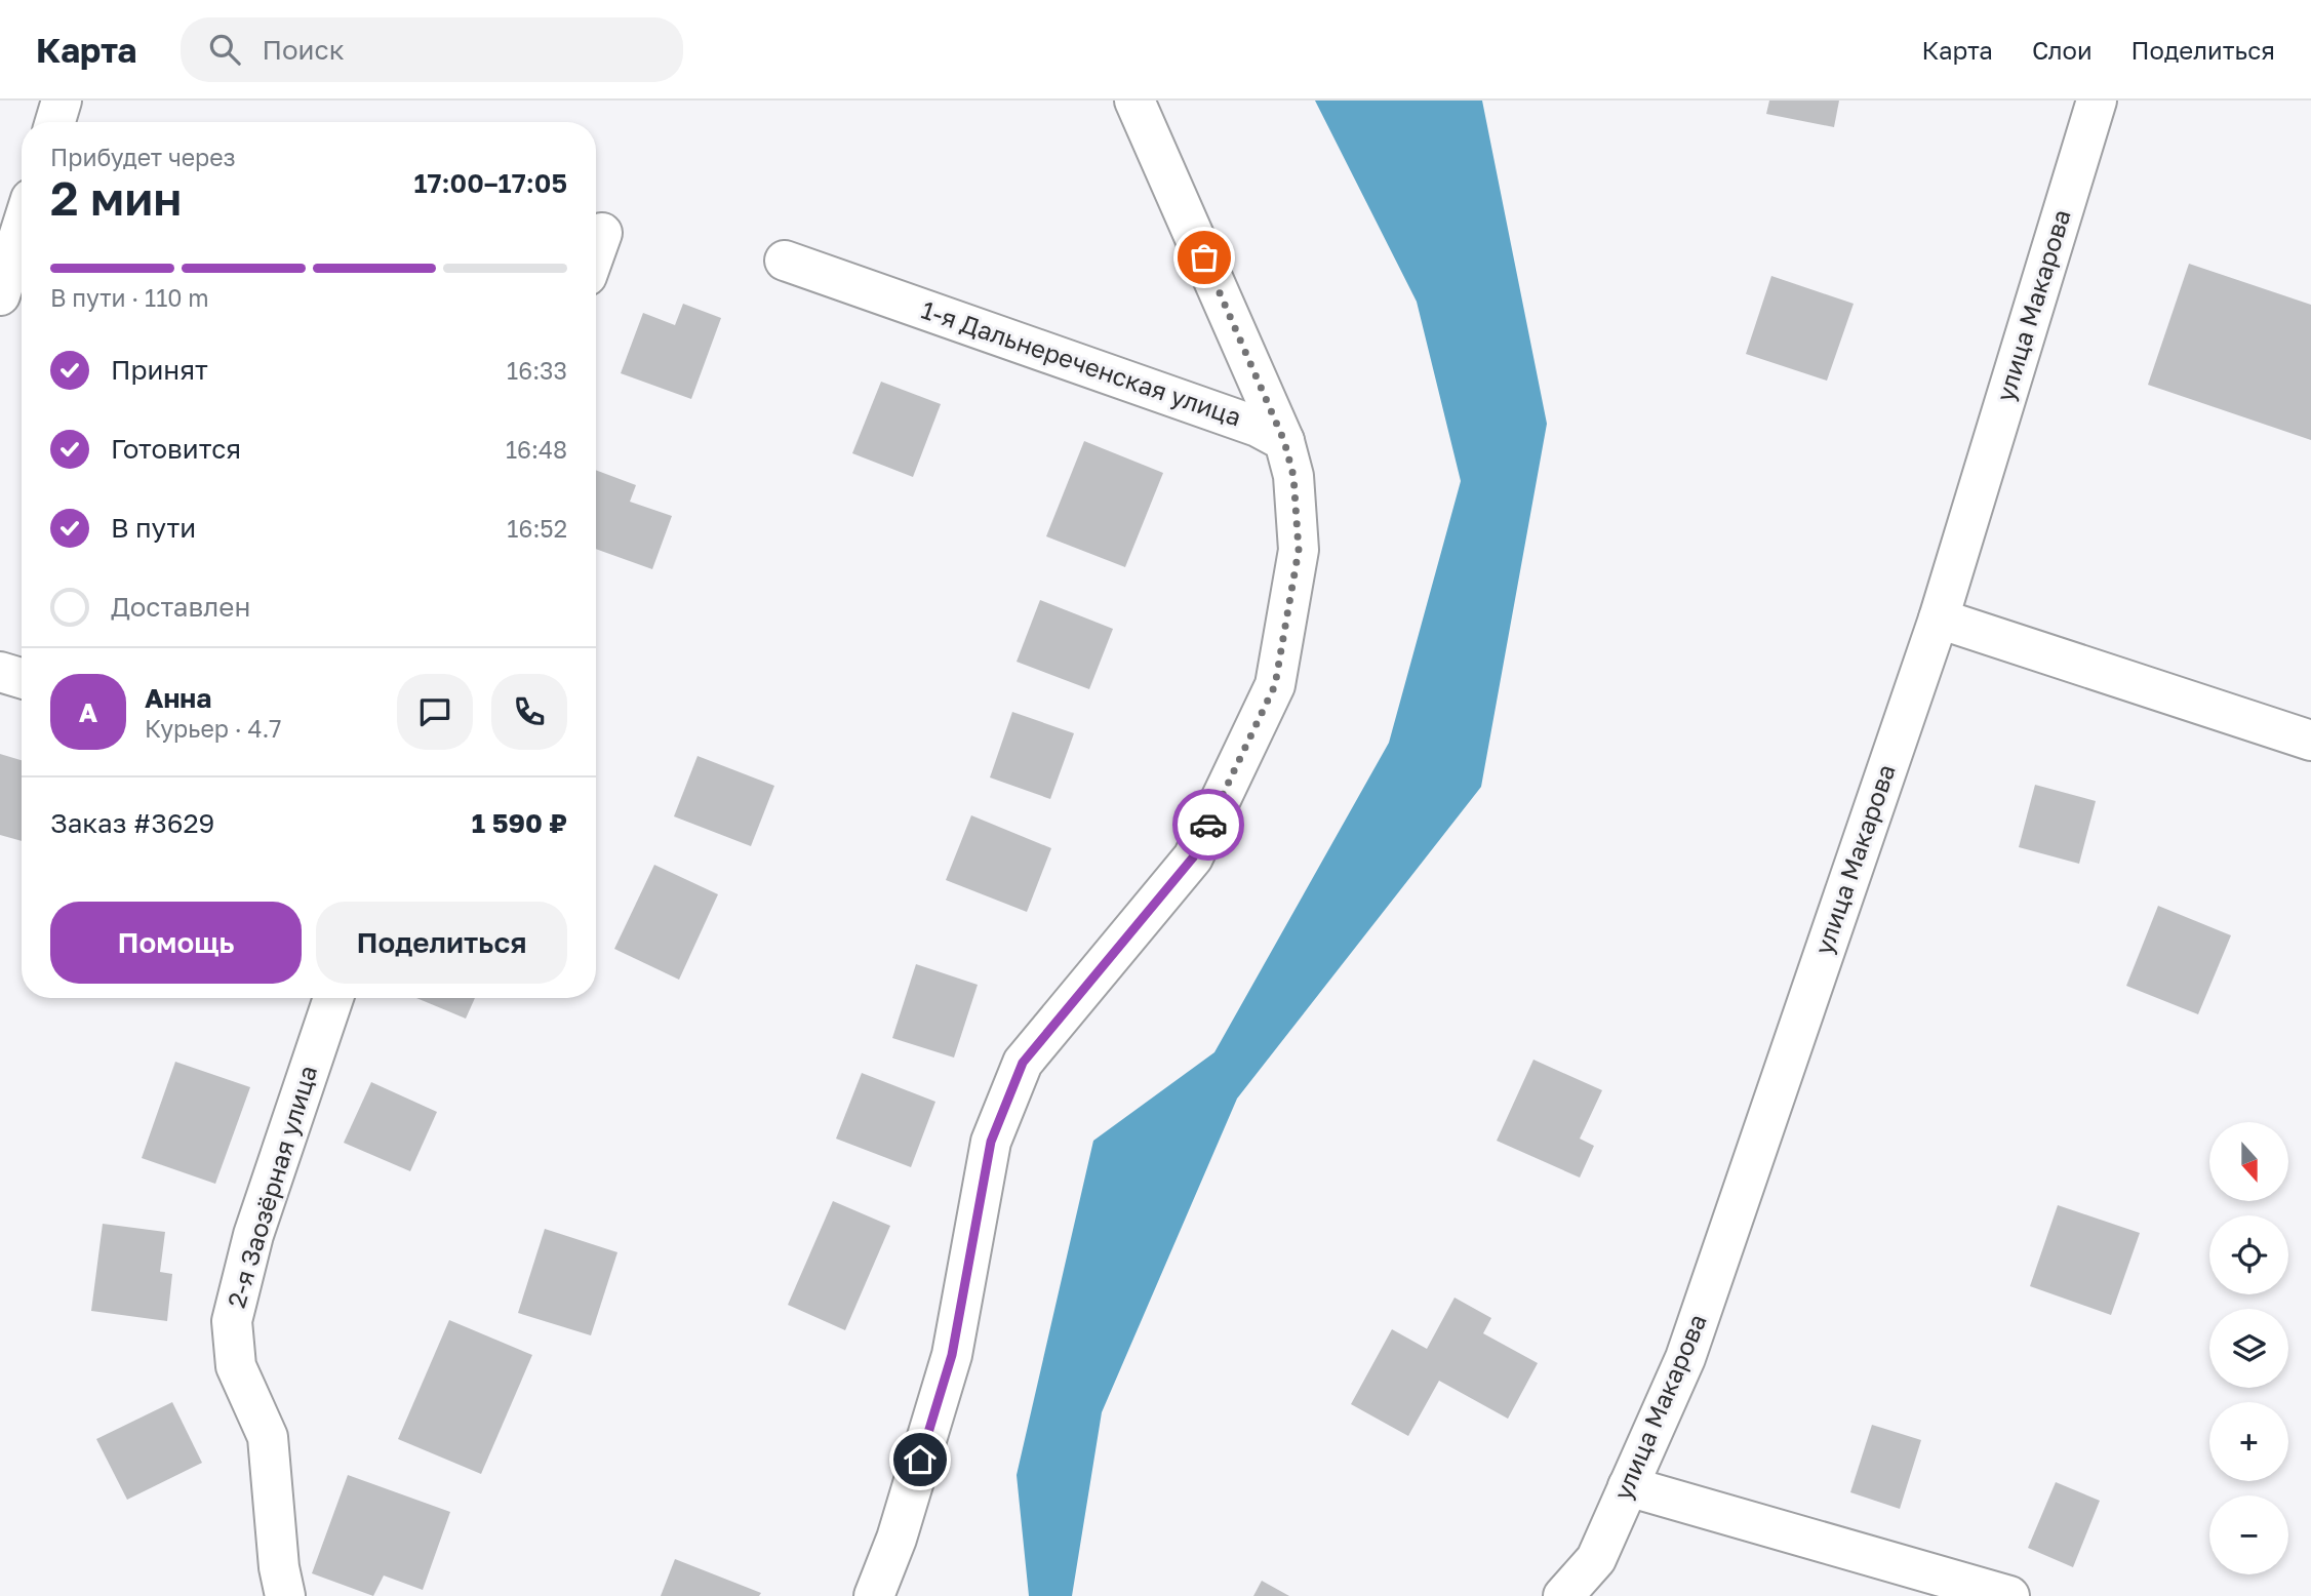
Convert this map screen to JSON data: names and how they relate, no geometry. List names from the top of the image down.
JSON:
{
  "streets": {
    "street": ["улица Макарова", "1-я Дальнереченская улица", "2-я Заозёрная улица"]
  },
  "north": "bottom",
  "page": {
    "header": "Карта",
    "search": "Поиск",
    "nav": ["Карта", "Слои", "Поделиться"],
    "heading": ["2 мин", "Прибудет через", "17:00–17:05"],
    "panel": [
      "Анна",
      "Курьер · 4.7",
      "Заказ #3629",
      "1 590 ₽"
    ],
    "bar": "В пути · 110 m",
    "list": [
      ["Принят", "16:33"],
      ["Готовится", "16:48"],
      ["В пути", "16:52"],
      "Доставлен"
    ],
    "round": "А",
    "buttons": ["Помощь", "Поделиться"],
    "map_buttons": ["+", "−"]
  }
}
